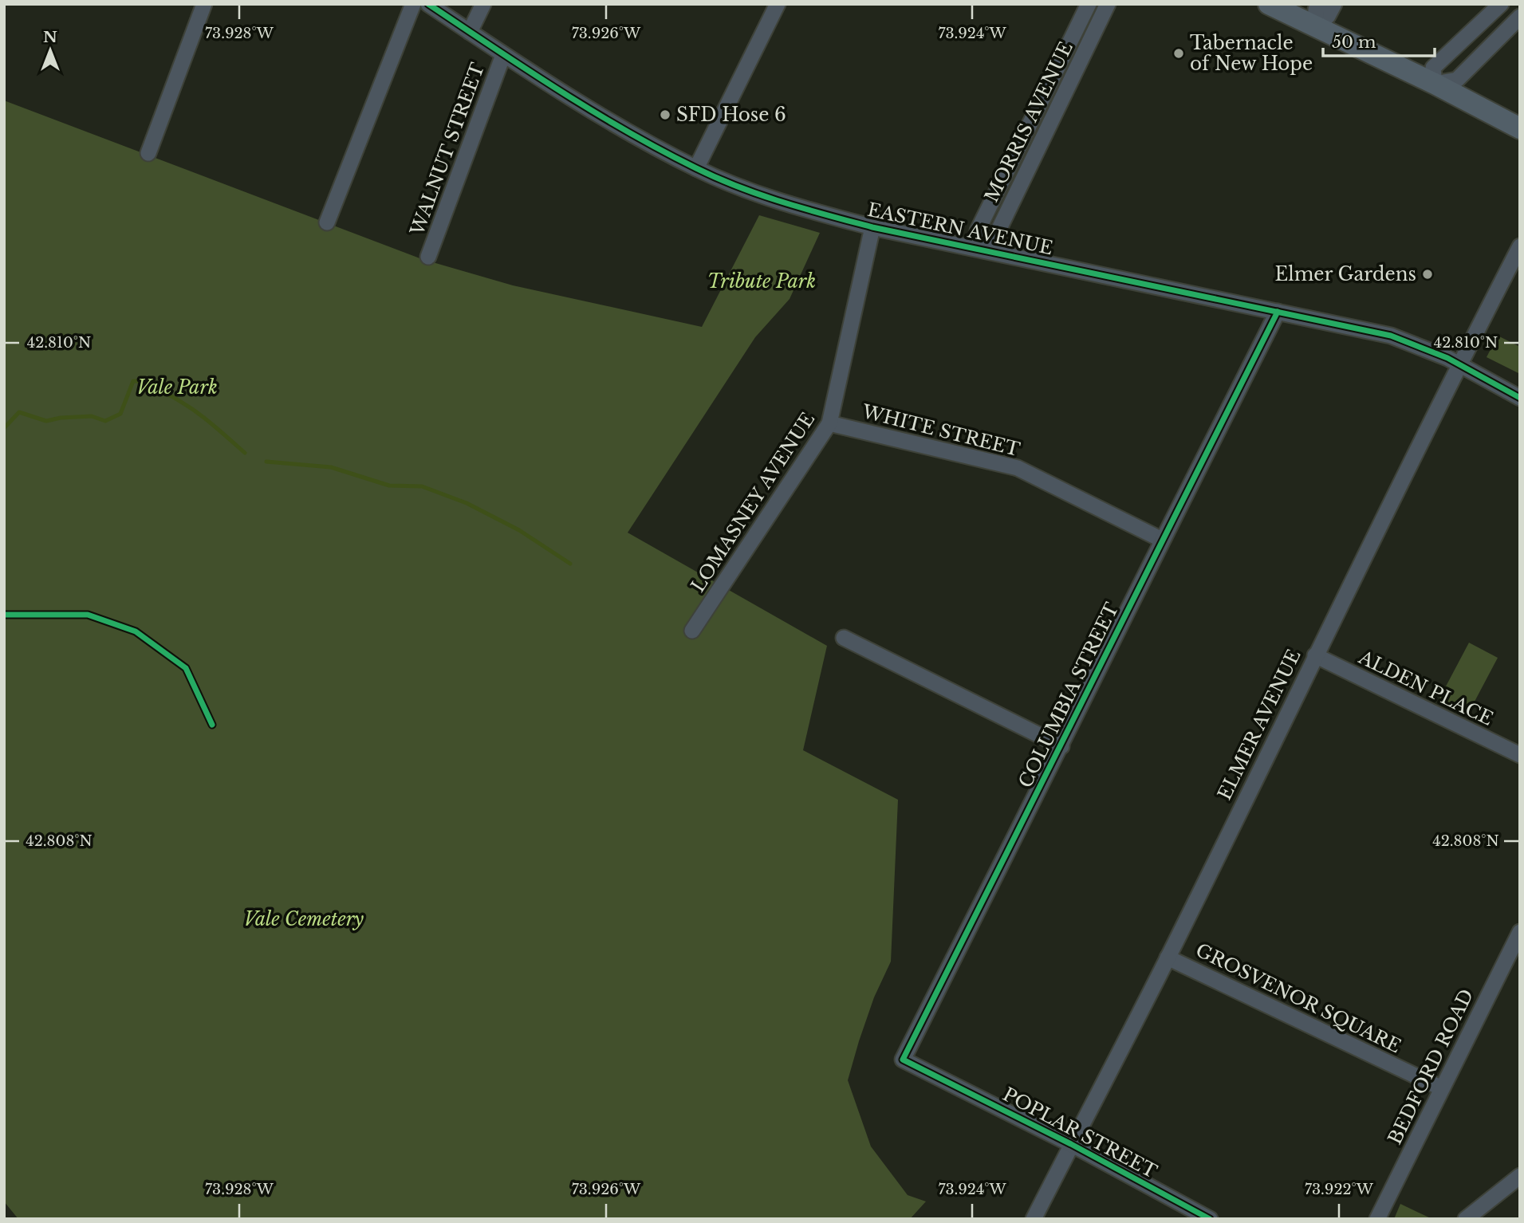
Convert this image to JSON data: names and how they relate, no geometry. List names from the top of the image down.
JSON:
{
  "streets": {
    "street": [
      "MORRIS AVENUE",
      "WALNUT STREET",
      "EASTERN AVENUE",
      "WHITE STREET",
      "LOMASNEY AVENUE",
      "ALDEN PLACE",
      "COLUMBIA STREET",
      "ELMER AVENUE",
      "GROSVENOR SQUARE",
      "BEDFORD ROAD",
      "POPLAR STREET"
    ]
  },
  "crossings": [
    ["MORRIS AVENUE", "EASTERN AVENUE"],
    ["WALNUT STREET", "EASTERN AVENUE"],
    ["EASTERN AVENUE", "LOMASNEY AVENUE"],
    ["EASTERN AVENUE", "COLUMBIA STREET"],
    ["EASTERN AVENUE", "ELMER AVENUE"],
    ["WHITE STREET", "LOMASNEY AVENUE"],
    ["WHITE STREET", "COLUMBIA STREET"],
    ["ALDEN PLACE", "ELMER AVENUE"],
    ["COLUMBIA STREET", "POPLAR STREET"],
    ["ELMER AVENUE", "GROSVENOR SQUARE"],
    ["ELMER AVENUE", "POPLAR STREET"],
    ["GROSVENOR SQUARE", "BEDFORD ROAD"]
  ],
  "parks": ["Tribute Park", "Vale Park", "Vale Cemetery"],
  "places": ["Tabernacle of New Hope", "SFD Hose 6", "Elmer Gardens"],
  "scale_bar": "50 m",
  "north": "top",
  "coordinates": [
    "73.928°W",
    "73.926°W",
    "73.924°W",
    "42.810°N",
    "42.808°N",
    "73.922°W"
  ]
}
